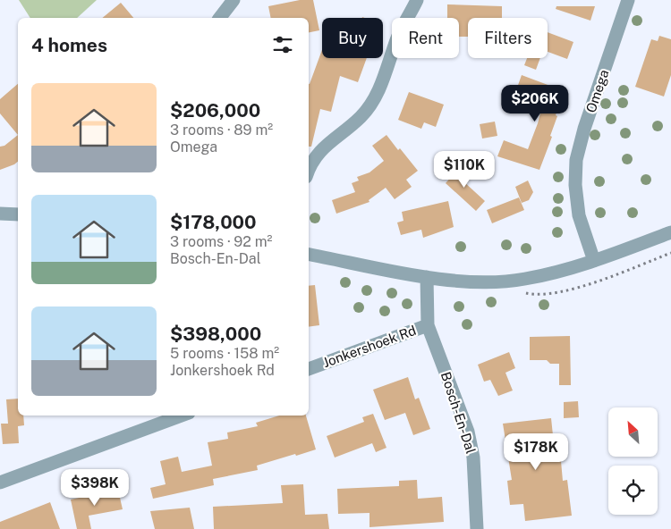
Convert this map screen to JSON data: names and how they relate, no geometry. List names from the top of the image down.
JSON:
{
  "streets": {
    "street": ["Omega", "Jonkershoek Rd", "Bosch-En-Dal"]
  },
  "crossings": [
    ["Jonkershoek Rd", "Bosch-En-Dal"]
  ],
  "north": "top left",
  "page": {
    "chip": ["Buy", "Rent", "Filters"],
    "heading": "4 homes",
    "list": [
      {
        "name": "$206,000",
        "note": "3 rooms · 89 m² · Omega"
      },
      {
        "name": "$178,000",
        "note": "3 rooms · 92 m² · Bosch-En-Dal"
      },
      {
        "name": "$398,000",
        "note": "5 rooms · 158 m² · Jonkershoek Rd"
      }
    ],
    "price": [
      "$206K",
      "$110K",
      "$178K",
      "$398K"
    ]
  }
}
